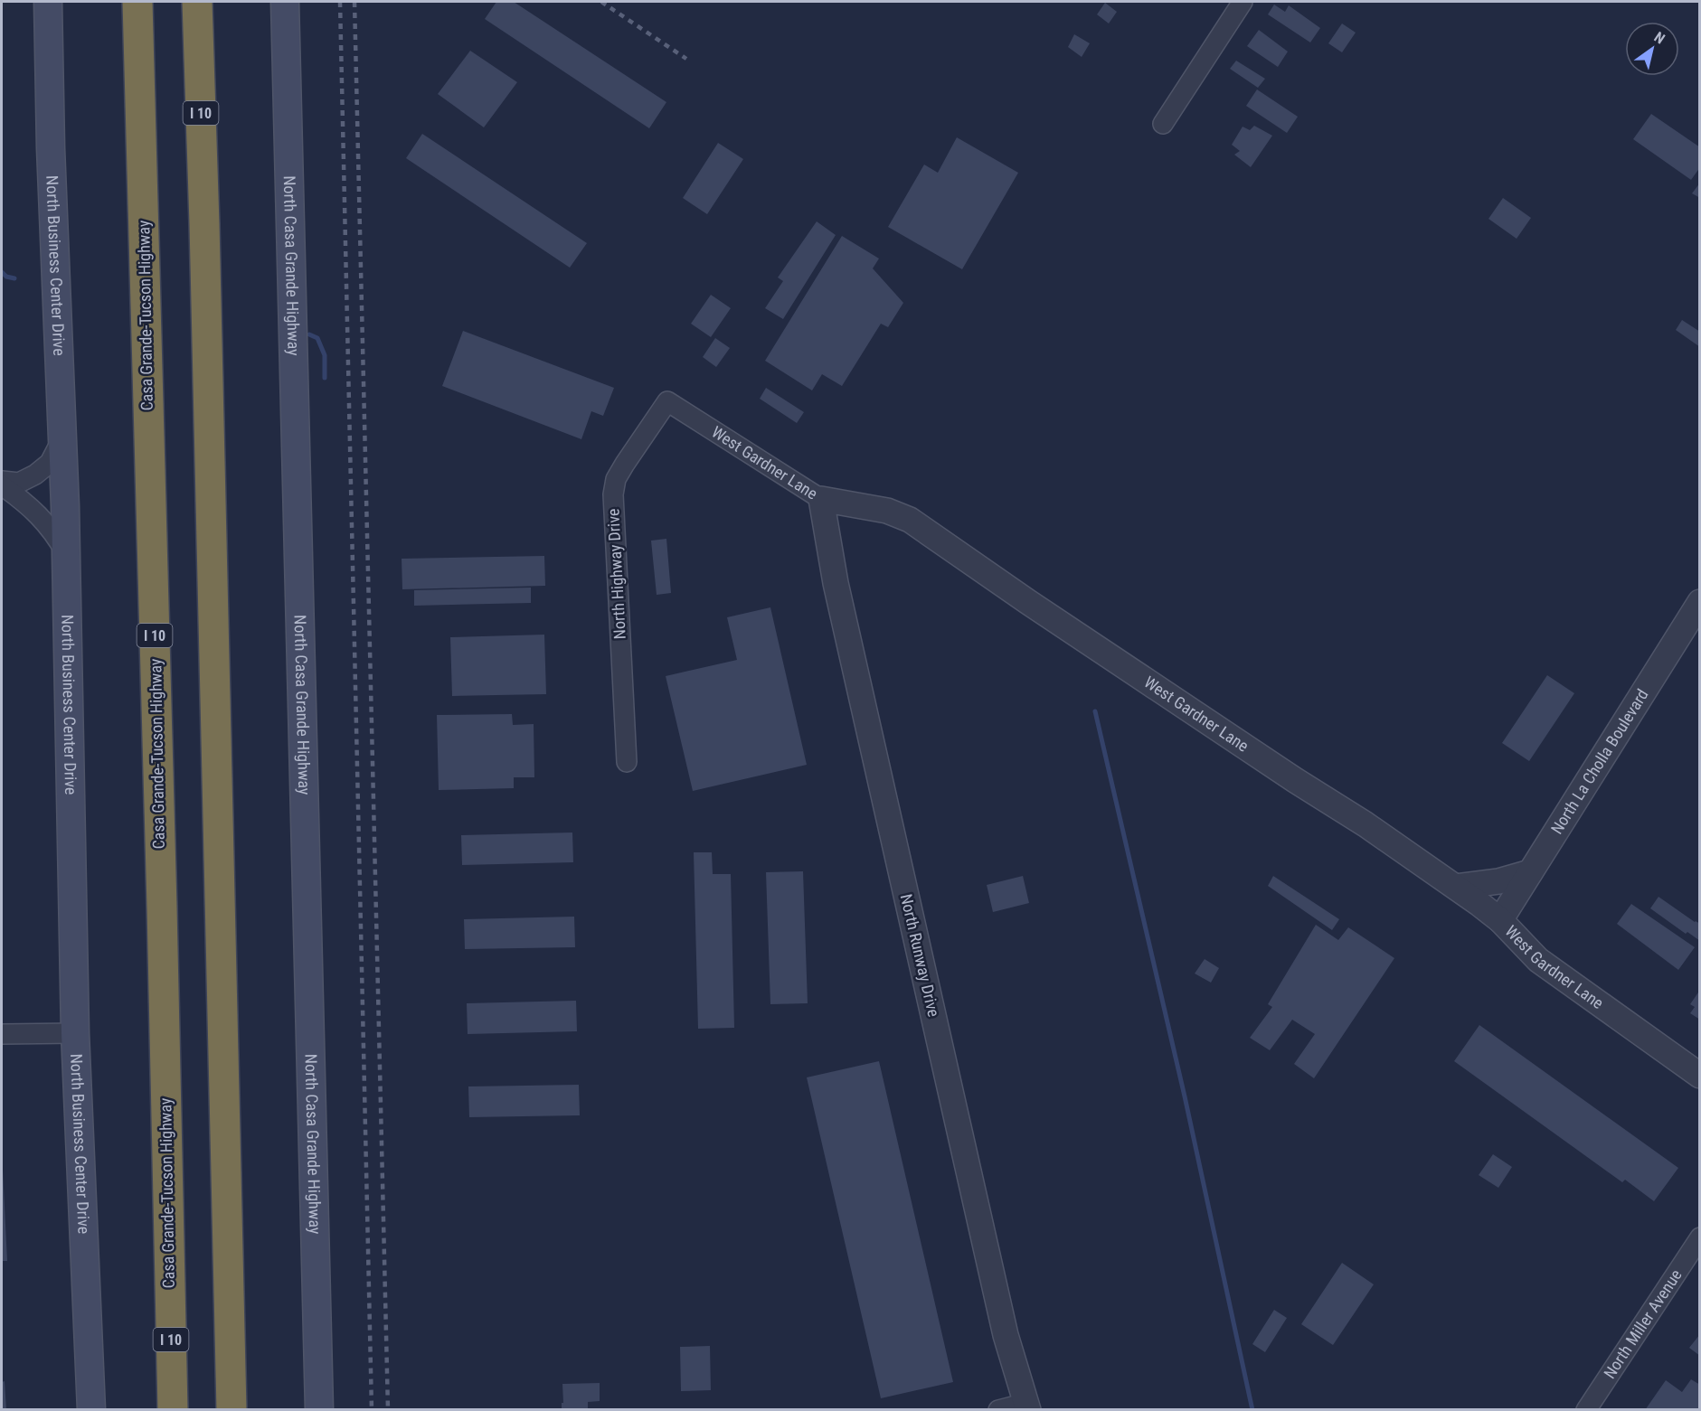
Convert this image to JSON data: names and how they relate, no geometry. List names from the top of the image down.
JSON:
{
  "streets": {
    "highway": ["I 10", "Casa Grande-Tucson Highway"],
    "main road": ["North Business Center Drive", "North Casa Grande Highway"],
    "street": [
      "West Gardner Lane",
      "North Highway Drive",
      "North La Cholla Boulevard",
      "North Runway Drive",
      "North Miller Avenue"
    ]
  },
  "crossings": [
    ["West Gardner Lane", "North Highway Drive"],
    ["West Gardner Lane", "North La Cholla Boulevard"],
    ["West Gardner Lane", "North Runway Drive"]
  ],
  "north": "top right"
}
